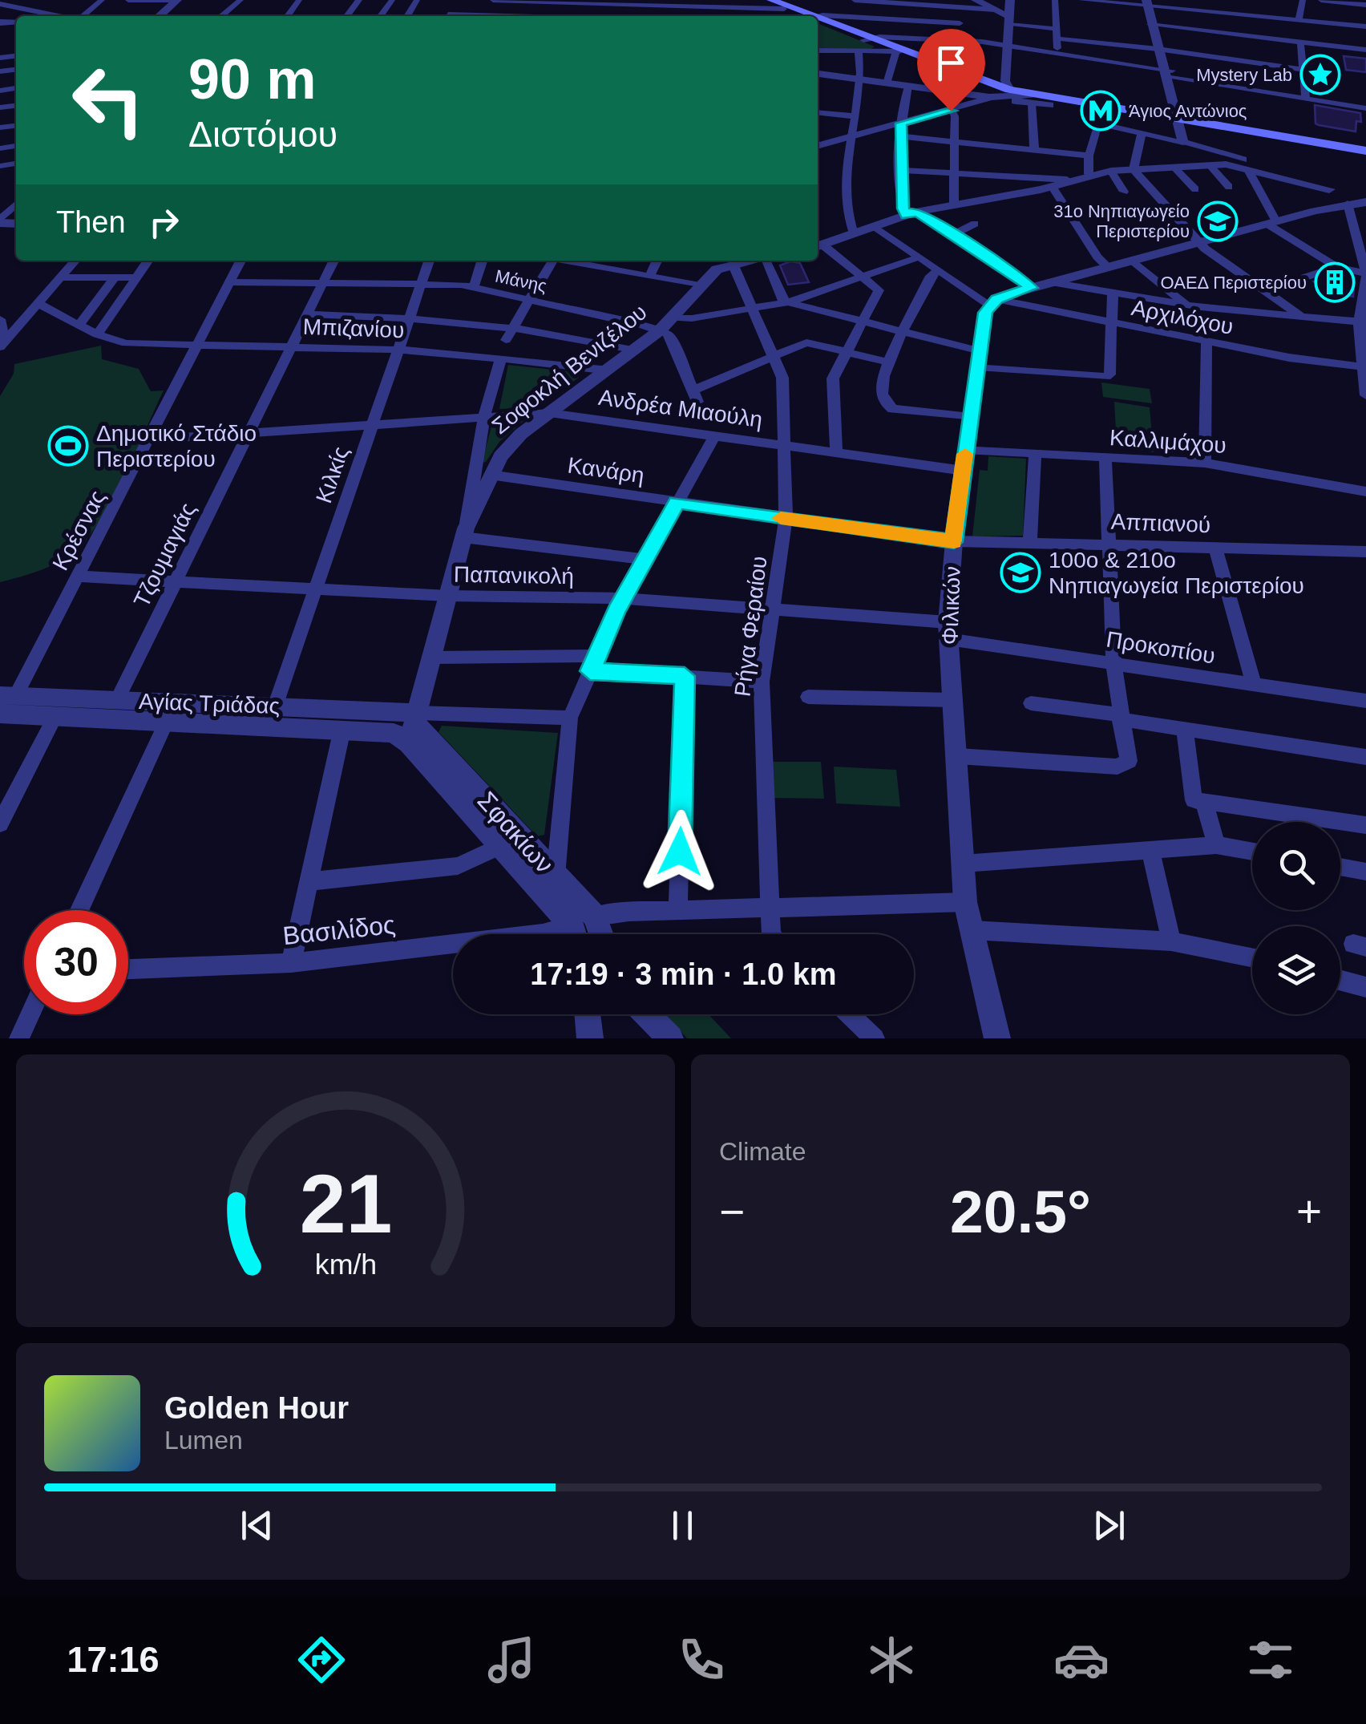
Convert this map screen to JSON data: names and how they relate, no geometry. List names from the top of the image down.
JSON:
{
  "streets": {
    "street": [
      "Μάνης",
      "Αρχιλόχου",
      "Μπιζανίου",
      "Σοφοκλή Βενιζέλου",
      "Ανδρέα Μιαούλη",
      "Καλλιμάχου",
      "Κανάρη",
      "Κιλκίς",
      "Αππιανού",
      "Κρέσνας",
      "Τζουμαγιάς",
      "Παπανικολή",
      "Φιλικών",
      "Ρήγα Φεραίου",
      "Προκοπίου",
      "Αγίας Τριάδας",
      "Σφακίων",
      "Βασιλίδος"
    ]
  },
  "crossings": [
    ["Μάνης", "Σοφοκλή Βενιζέλου"],
    ["Μάνης", "Κιλκίς"],
    ["Μάνης", "Κρέσνας"],
    ["Μάνης", "Τζουμαγιάς"],
    ["Αρχιλόχου", "Φιλικών"],
    ["Μπιζανίου", "Σοφοκλή Βενιζέλου"],
    ["Μπιζανίου", "Κιλκίς"],
    ["Μπιζανίου", "Κρέσνας"],
    ["Μπιζανίου", "Τζουμαγιάς"],
    ["Σοφοκλή Βενιζέλου", "Ανδρέα Μιαούλη"],
    ["Σοφοκλή Βενιζέλου", "Κανάρη"],
    ["Σοφοκλή Βενιζέλου", "Παπανικολή"],
    ["Σοφοκλή Βενιζέλου", "Ρήγα Φεραίου"],
    ["Σοφοκλή Βενιζέλου", "Αγίας Τριάδας"],
    ["Σοφοκλή Βενιζέλου", "Σφακίων"],
    ["Ανδρέα Μιαούλη", "Καλλιμάχου"],
    ["Ανδρέα Μιαούλη", "Κιλκίς"],
    ["Ανδρέα Μιαούλη", "Κρέσνας"],
    ["Ανδρέα Μιαούλη", "Τζουμαγιάς"],
    ["Ανδρέα Μιαούλη", "Φιλικών"],
    ["Ανδρέα Μιαούλη", "Ρήγα Φεραίου"],
    ["Καλλιμάχου", "Φιλικών"],
    ["Κανάρη", "Αππιανού"],
    ["Κανάρη", "Φιλικών"],
    ["Κανάρη", "Ρήγα Φεραίου"],
    ["Κιλκίς", "Παπανικολή"],
    ["Κιλκίς", "Αγίας Τριάδας"],
    ["Αππιανού", "Φιλικών"],
    ["Κρέσνας", "Παπανικολή"],
    ["Κρέσνας", "Αγίας Τριάδας"],
    ["Τζουμαγιάς", "Παπανικολή"],
    ["Τζουμαγιάς", "Αγίας Τριάδας"],
    ["Παπανικολή", "Φιλικών"],
    ["Παπανικολή", "Ρήγα Φεραίου"],
    ["Παπανικολή", "Προκοπίου"],
    ["Φιλικών", "Προκοπίου"],
    ["Φιλικών", "Βασιλίδος"],
    ["Ρήγα Φεραίου", "Βασιλίδος"],
    ["Αγίας Τριάδας", "Σφακίων"],
    ["Σφακίων", "Βασιλίδος"]
  ],
  "places": {
    "place": ["Mystery Lab"],
    "metro station": ["Άγιος Αντώνιος"],
    "school or university": ["31ο Νηπιαγωγείο Περιστερίου", "100ο & 210ο Νηπιαγωγεία Περιστερίου"],
    "building": ["ΟΑΕΔ Περιστερίου"],
    "sports": ["Δημοτικό Στάδιο Περιστερίου"]
  },
  "page": {
    "turn": ["90 m", "Διστόμου"],
    "then": "Then",
    "limit": "30",
    "trip": "17:19 · 3 min · 1.0 km",
    "tile": "Climate",
    "heat": ["−", "20.5°", "+"],
    "song": ["Golden Hour", "Lumen"],
    "tabs": "17:16",
    "gauge": ["21", "km/h"]
  }
}
